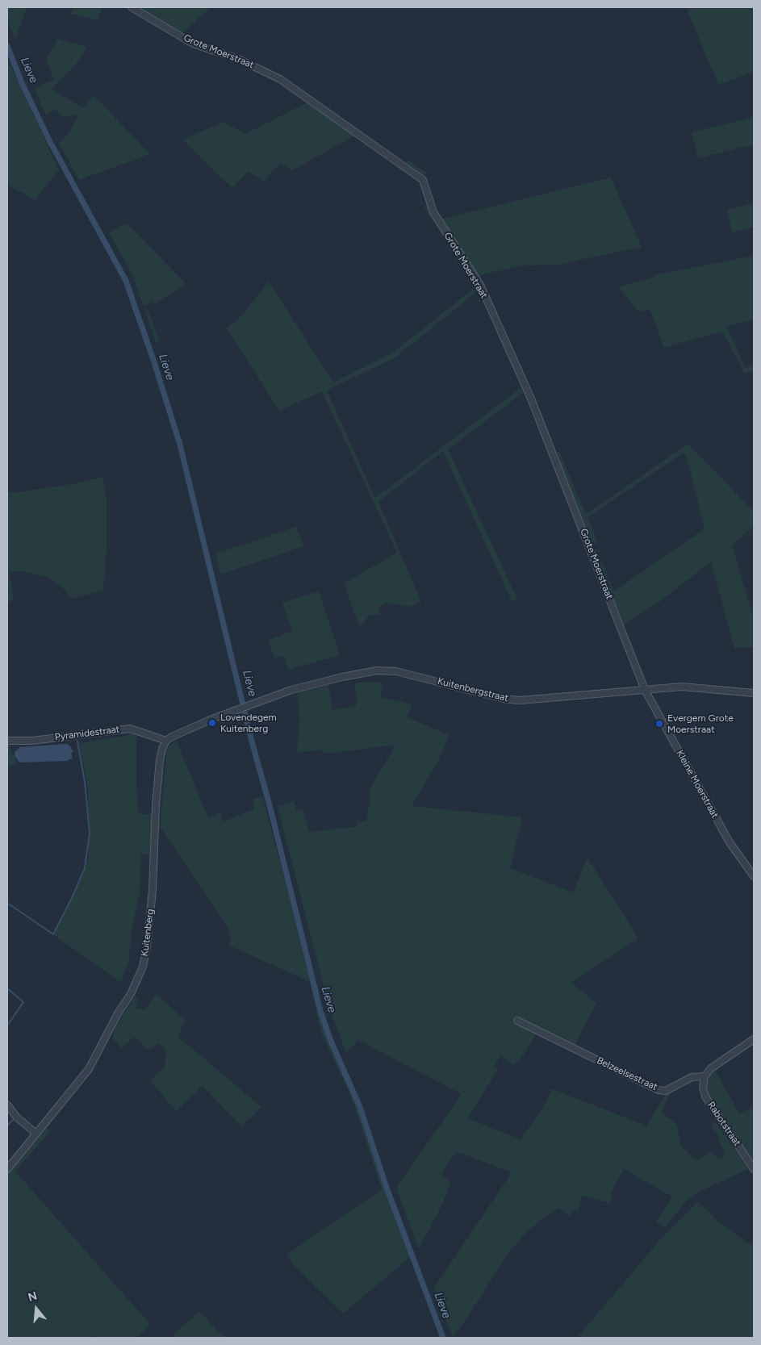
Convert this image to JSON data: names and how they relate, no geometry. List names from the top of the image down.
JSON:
{
  "streets": {
    "street": [
      "Grote Moerstraat",
      "Kuitenbergstraat",
      "Pyramidestraat",
      "Kleine Moerstraat",
      "Kuitenberg",
      "Belzeelsestraat",
      "Rabotstraat"
    ]
  },
  "crossings": [
    ["Grote Moerstraat", "Kuitenbergstraat"],
    ["Grote Moerstraat", "Kleine Moerstraat"],
    ["Kuitenbergstraat", "Pyramidestraat"],
    ["Kuitenbergstraat", "Kleine Moerstraat"],
    ["Kuitenbergstraat", "Kuitenberg"],
    ["Pyramidestraat", "Kuitenberg"],
    ["Belzeelsestraat", "Rabotstraat"]
  ],
  "water": ["Lieve"],
  "places": ["Lovendegem Kuitenberg", "Evergem Grote Moerstraat"],
  "north": "top"
}
